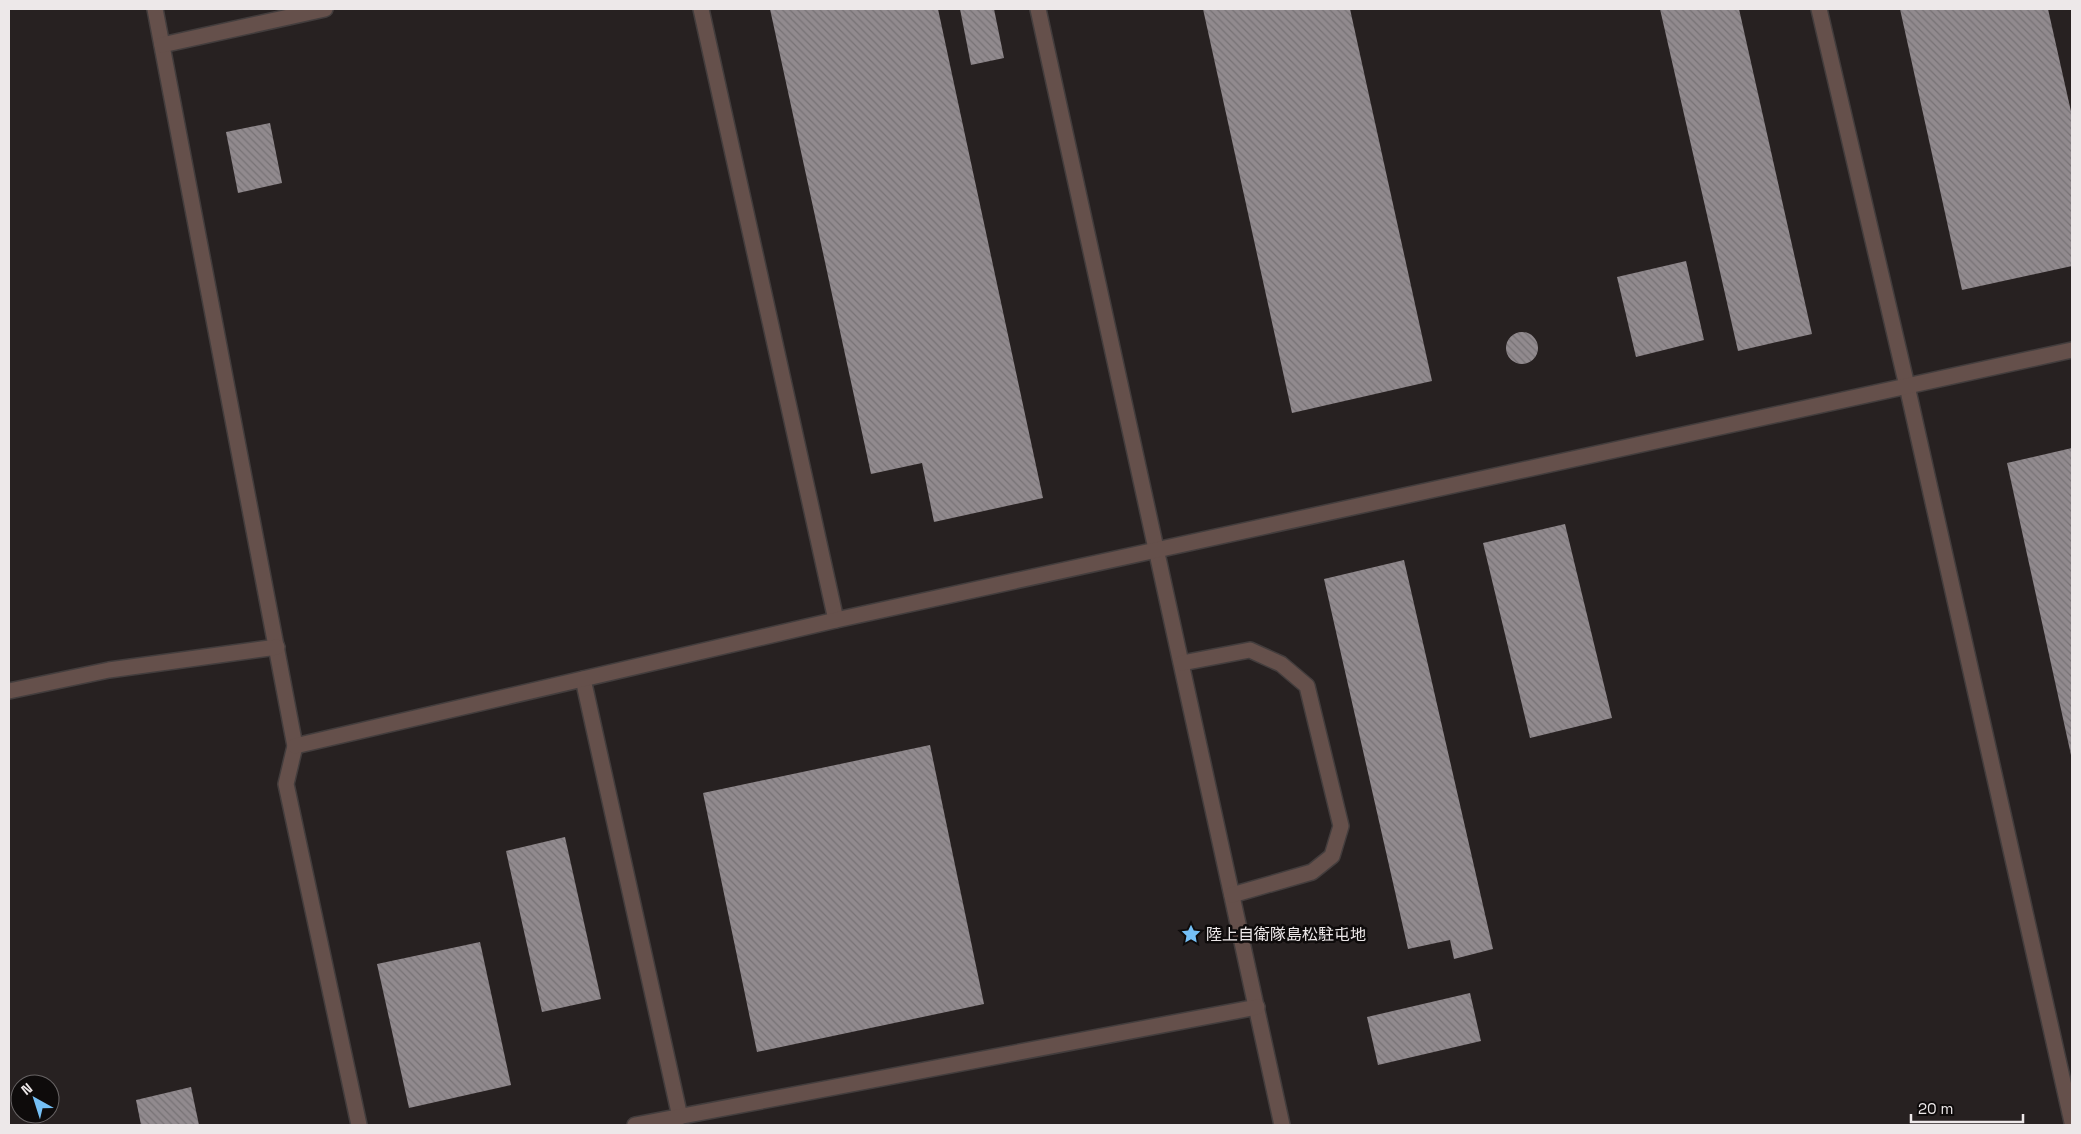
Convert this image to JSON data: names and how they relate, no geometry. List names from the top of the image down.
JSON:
{
  "places": {
    "place": ["陸上自衛隊島松駐屯地"]
  },
  "scale_bar": "20 m",
  "north": "top left"
}
